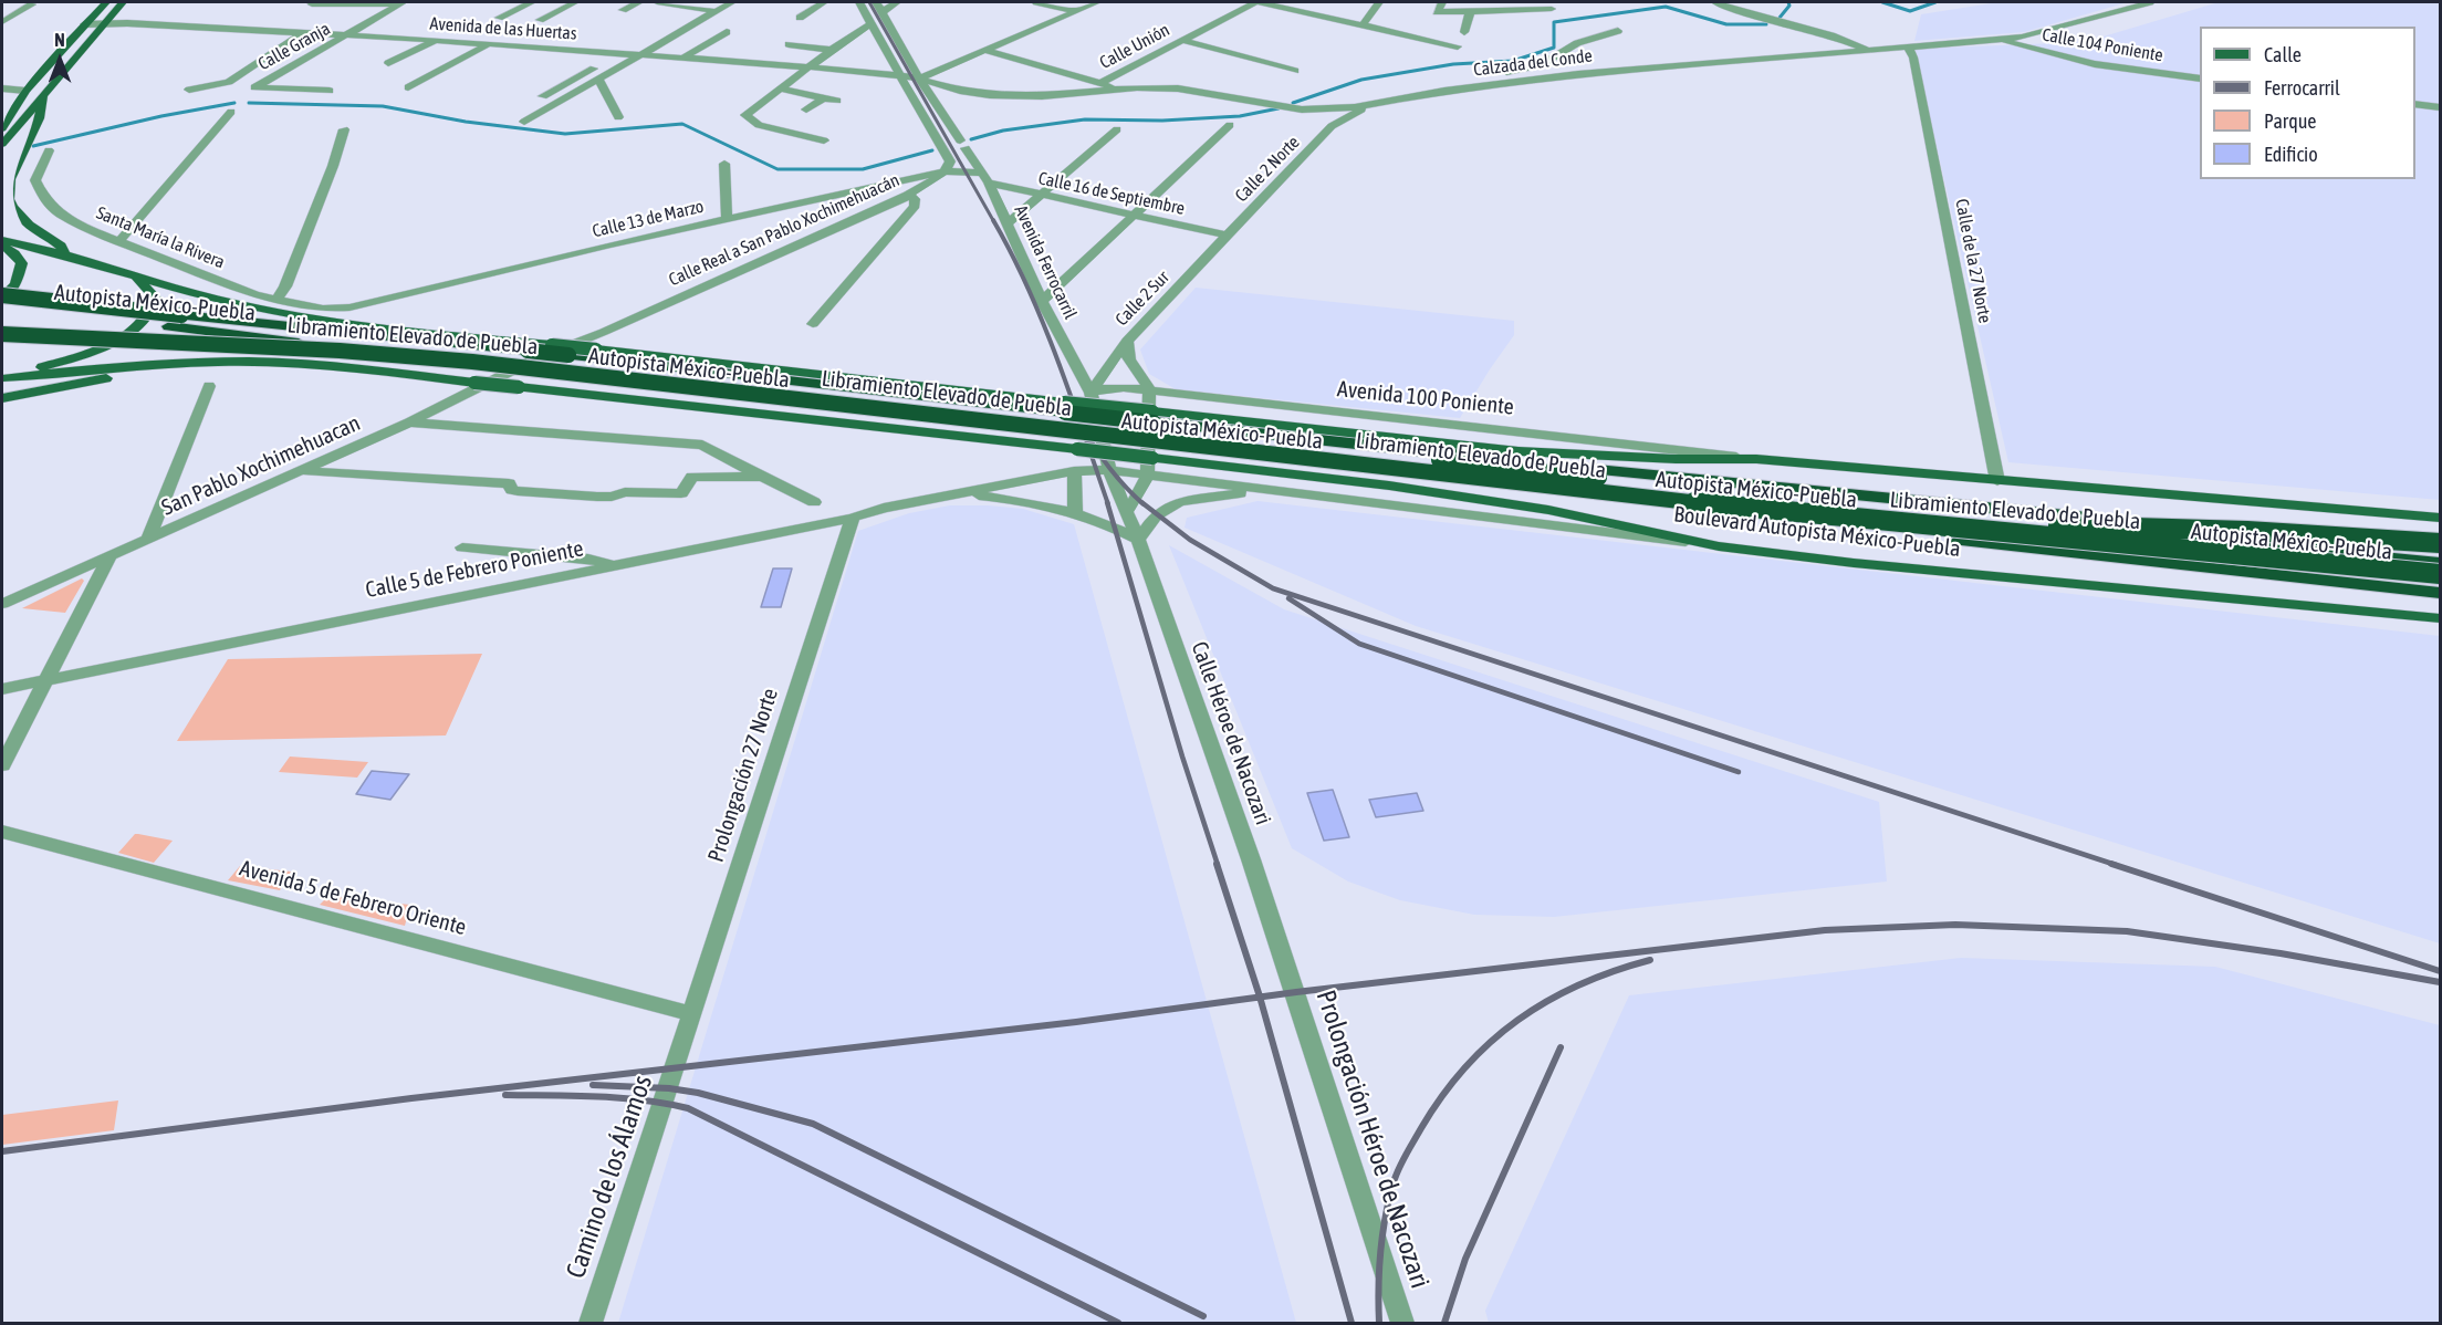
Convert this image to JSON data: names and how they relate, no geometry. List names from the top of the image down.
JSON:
{
  "streets": {
    "highway": ["Autopista México-Puebla", "Libramiento Elevado de Puebla"],
    "main road": ["Boulevard Autopista México-Puebla"],
    "street": [
      "Avenida de las Huertas",
      "Calle 104 Poniente",
      "Calle Granja",
      "Calle Unión",
      "Calzada del Conde",
      "Calle 2 Norte",
      "Calle 16 de Septiembre",
      "Calle 13 de Marzo",
      "Calle Real a San Pablo Xochimehuacán",
      "Santa María la Rivera",
      "Calle de la 27 Norte",
      "Avenida Ferrocarril",
      "Calle 2 Sur",
      "Avenida 100 Poniente",
      "San Pablo Xochimehuacan",
      "Calle 5 de Febrero Poniente",
      "Calle Héroe de Nacozari",
      "Prolongación 27 Norte",
      "Avenida 5 de Febrero Oriente",
      "Prolongación Héroe de Nacozari",
      "Camino de los Álamos"
    ]
  },
  "crossings": [
    ["Avenida de las Huertas", "Calle Granja"],
    ["Avenida de las Huertas", "Calzada del Conde"],
    ["Avenida de las Huertas", "Avenida Ferrocarril"],
    ["Calle 104 Poniente", "Calzada del Conde"],
    ["Calzada del Conde", "Calle 2 Norte"],
    ["Calzada del Conde", "Calle de la 27 Norte"],
    ["Calzada del Conde", "Avenida Ferrocarril"],
    ["Calle 2 Norte", "Calle 16 de Septiembre"],
    ["Calle 2 Norte", "Calle 2 Sur"],
    ["Calle 16 de Septiembre", "Calle 13 de Marzo"],
    ["Calle 16 de Septiembre", "Avenida Ferrocarril"],
    ["Calle 16 de Septiembre", "Calle 2 Sur"],
    ["Calle 13 de Marzo", "Calle Real a San Pablo Xochimehuacán"],
    ["Calle 13 de Marzo", "Santa María la Rivera"],
    ["Calle 13 de Marzo", "Avenida Ferrocarril"],
    ["Calle Real a San Pablo Xochimehuacán", "Autopista México-Puebla"],
    ["Calle Real a San Pablo Xochimehuacán", "San Pablo Xochimehuacan"],
    ["Avenida Ferrocarril", "Calle 2 Sur"],
    ["Avenida Ferrocarril", "Avenida 100 Poniente"],
    ["Avenida Ferrocarril", "Calle Héroe de Nacozari"],
    ["Calle 2 Sur", "Avenida 100 Poniente"],
    ["Calle 2 Sur", "Calle Héroe de Nacozari"],
    ["Autopista México-Puebla", "San Pablo Xochimehuacan"],
    ["Autopista México-Puebla", "Boulevard Autopista México-Puebla"],
    ["Avenida 100 Poniente", "Calle Héroe de Nacozari"],
    ["Calle 5 de Febrero Poniente", "Calle Héroe de Nacozari"],
    ["Calle 5 de Febrero Poniente", "Prolongación 27 Norte"],
    ["Calle Héroe de Nacozari", "Prolongación Héroe de Nacozari"],
    ["Prolongación 27 Norte", "Avenida 5 de Febrero Oriente"],
    ["Prolongación 27 Norte", "Camino de los Álamos"]
  ],
  "legend": [
    "Calle",
    "Ferrocarril",
    "Parque",
    "Edificio"
  ],
  "north": "top"
}
